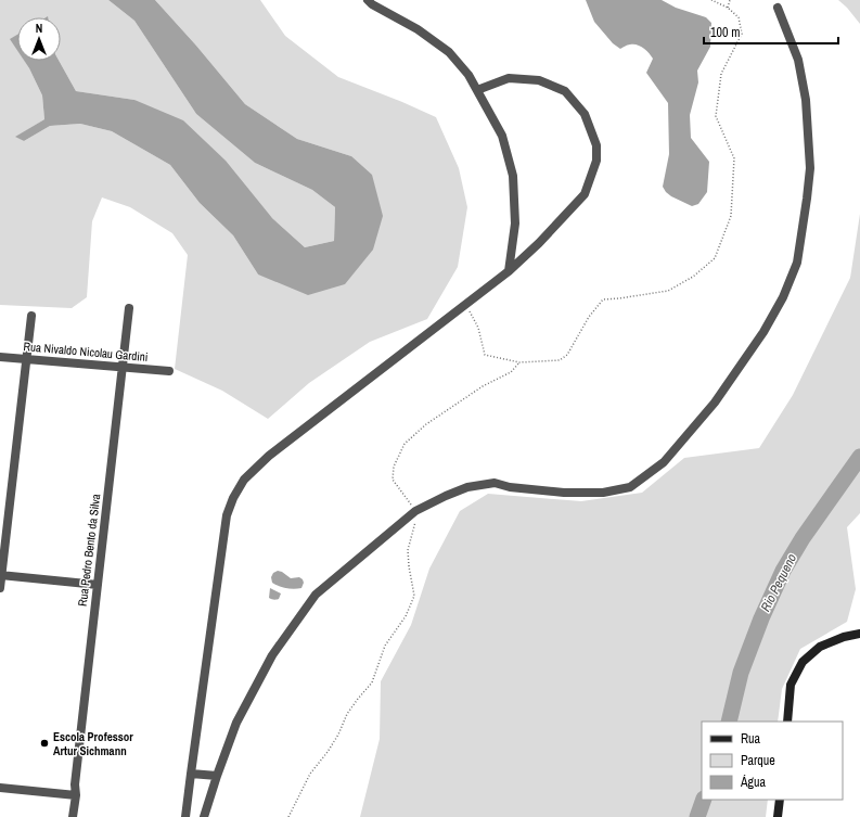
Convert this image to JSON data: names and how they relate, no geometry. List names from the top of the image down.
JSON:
{
  "streets": {
    "street": ["Rua Nivaldo Nicolau Gardini", "Rua Pedro Bento da Silva"]
  },
  "crossings": [
    ["Rua Nivaldo Nicolau Gardini", "Rua Pedro Bento da Silva"]
  ],
  "water": ["Rio Pequeno"],
  "places": ["Escola Professor Artur Sichmann"],
  "legend": ["Rua", "Parque", "Água"],
  "scale_bar": "100 m",
  "north": "top"
}
